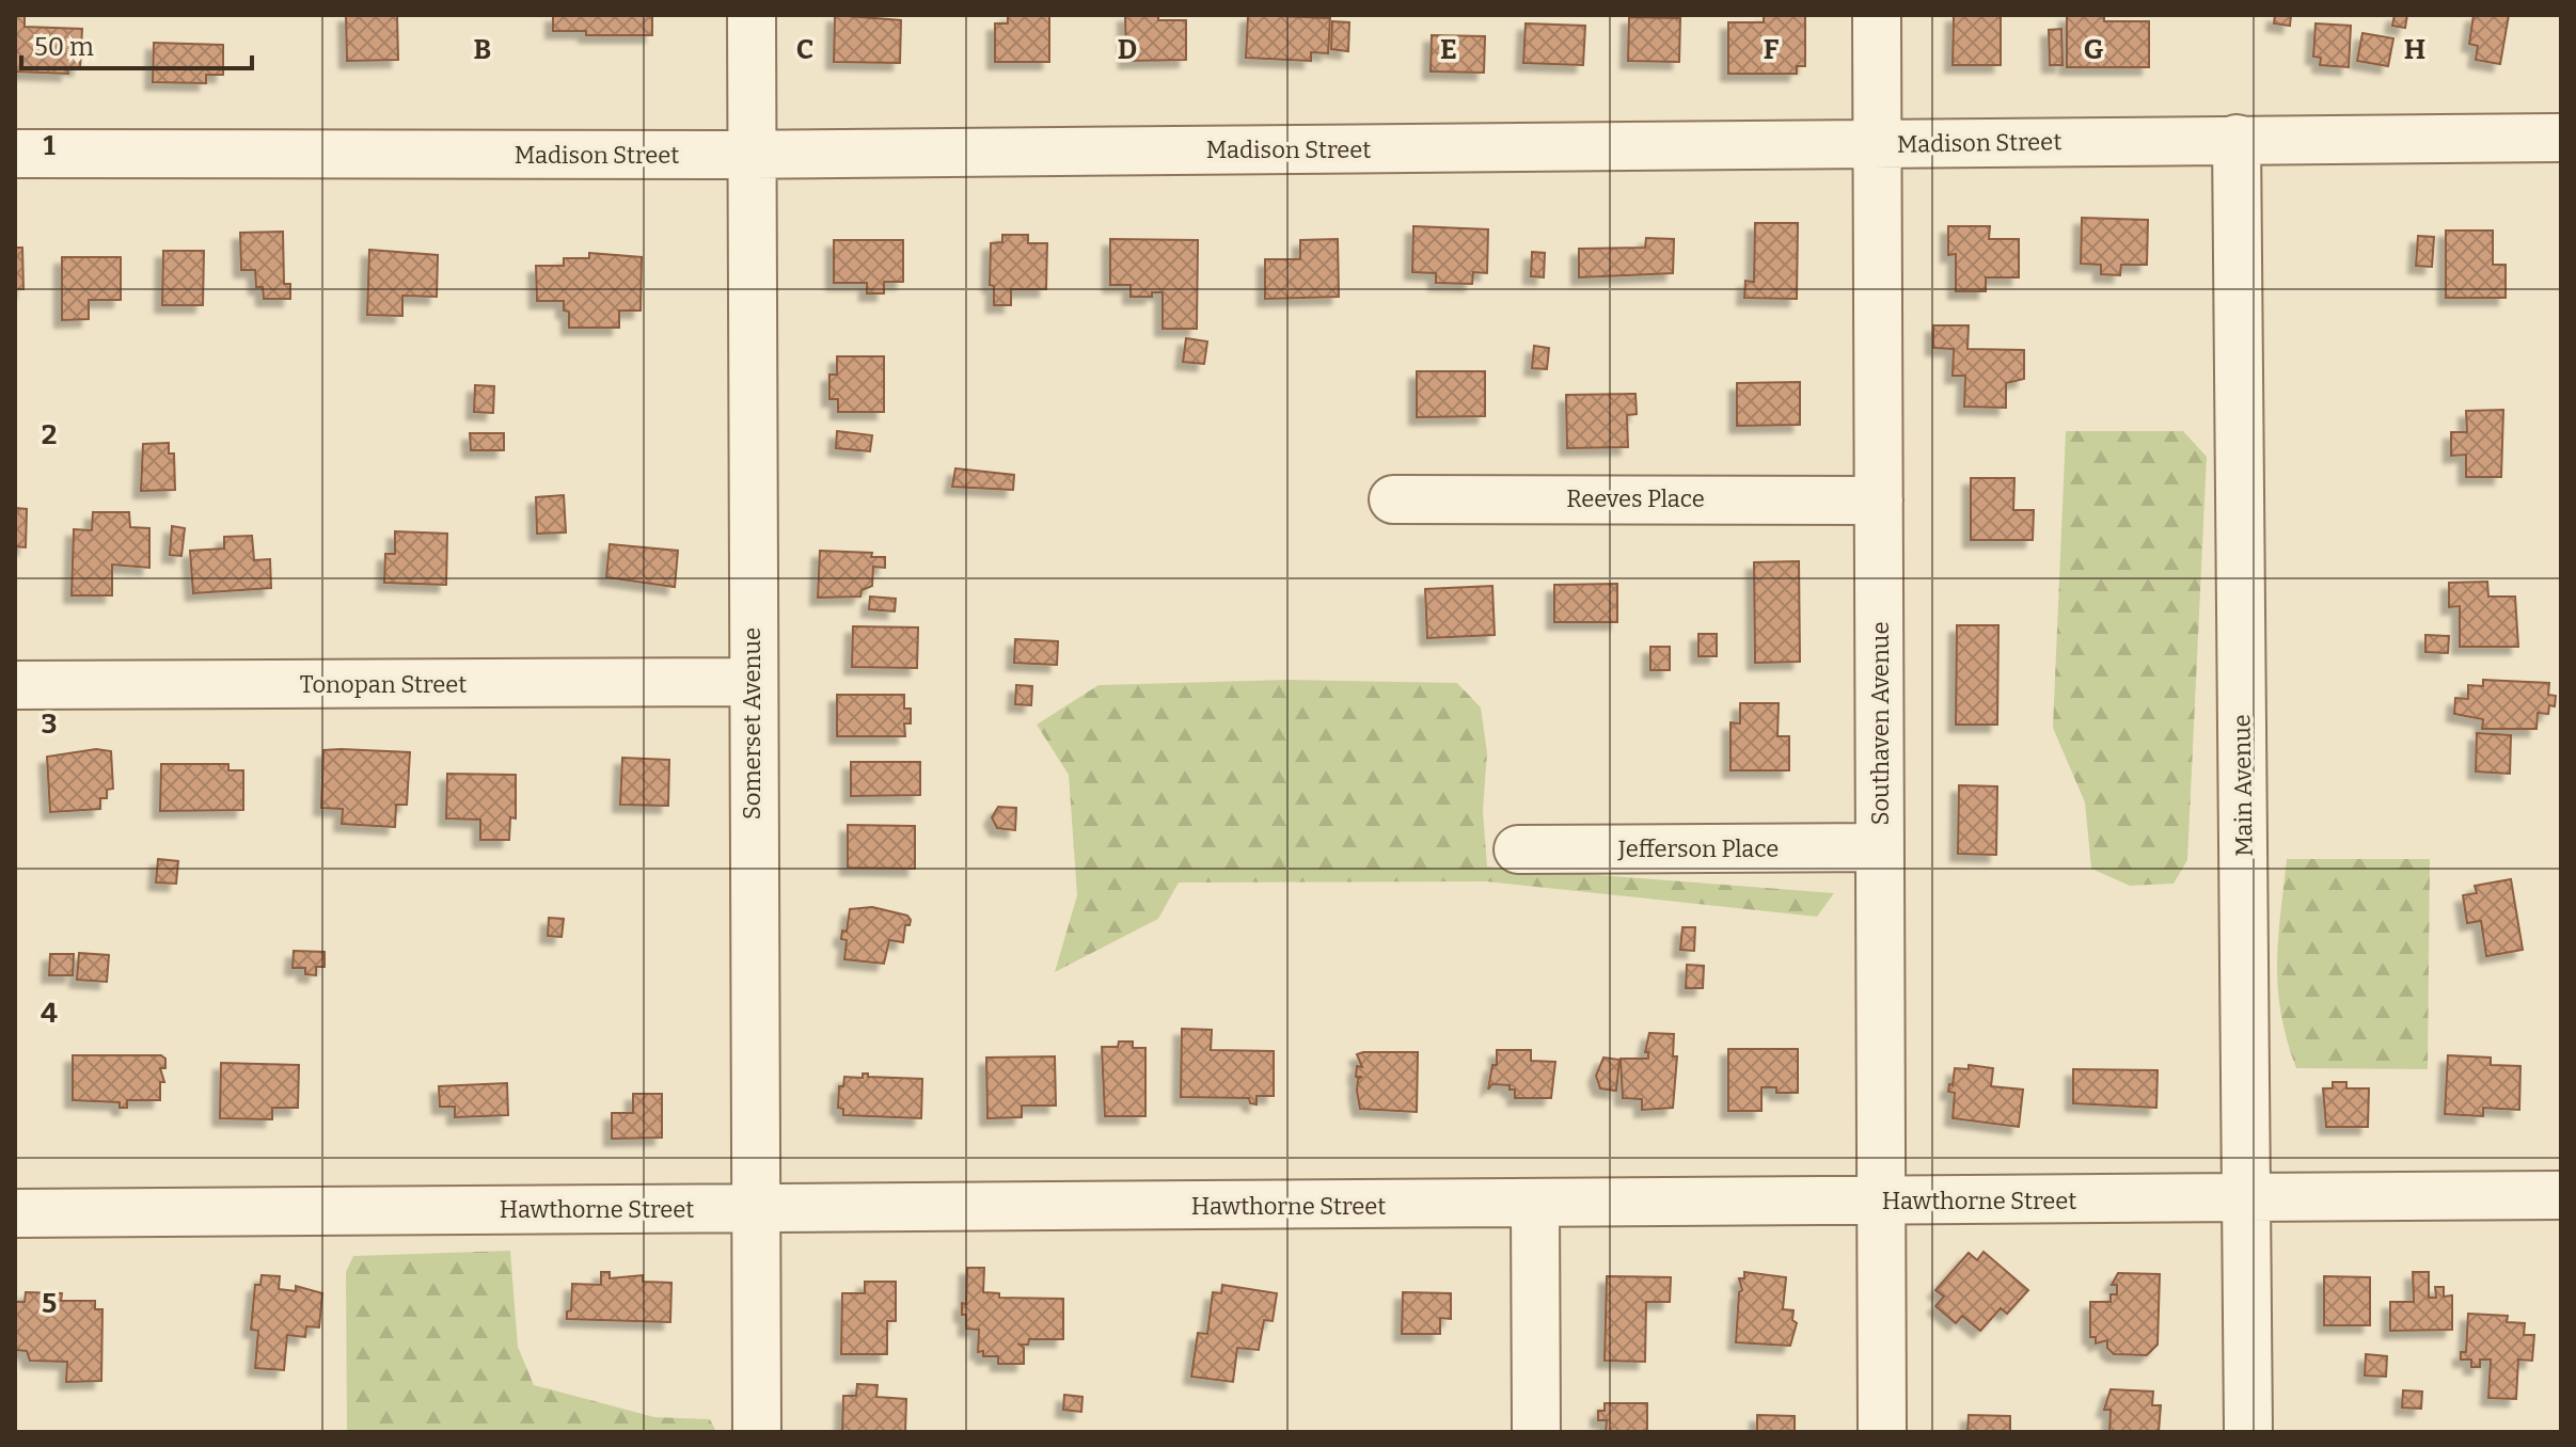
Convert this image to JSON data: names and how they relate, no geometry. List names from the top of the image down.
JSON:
{
  "streets": {
    "street": [
      "Madison Street",
      "Reeves Place",
      "Tonopan Street",
      "Somerset Avenue",
      "Southaven Avenue",
      "Main Avenue",
      "Jefferson Place",
      "Hawthorne Street"
    ]
  },
  "crossings": [
    ["Madison Street", "Somerset Avenue"],
    ["Madison Street", "Southaven Avenue"],
    ["Madison Street", "Main Avenue"],
    ["Reeves Place", "Southaven Avenue"],
    ["Tonopan Street", "Somerset Avenue"],
    ["Somerset Avenue", "Hawthorne Street"],
    ["Southaven Avenue", "Jefferson Place"],
    ["Southaven Avenue", "Hawthorne Street"],
    ["Main Avenue", "Hawthorne Street"]
  ],
  "scale_bar": "50 m",
  "grid": {
    "columns": [
      "B",
      "C",
      "D",
      "E",
      "F",
      "G",
      "H"
    ],
    "rows": [
      "1",
      "2",
      "3",
      "4",
      "5"
    ]
  }
}
